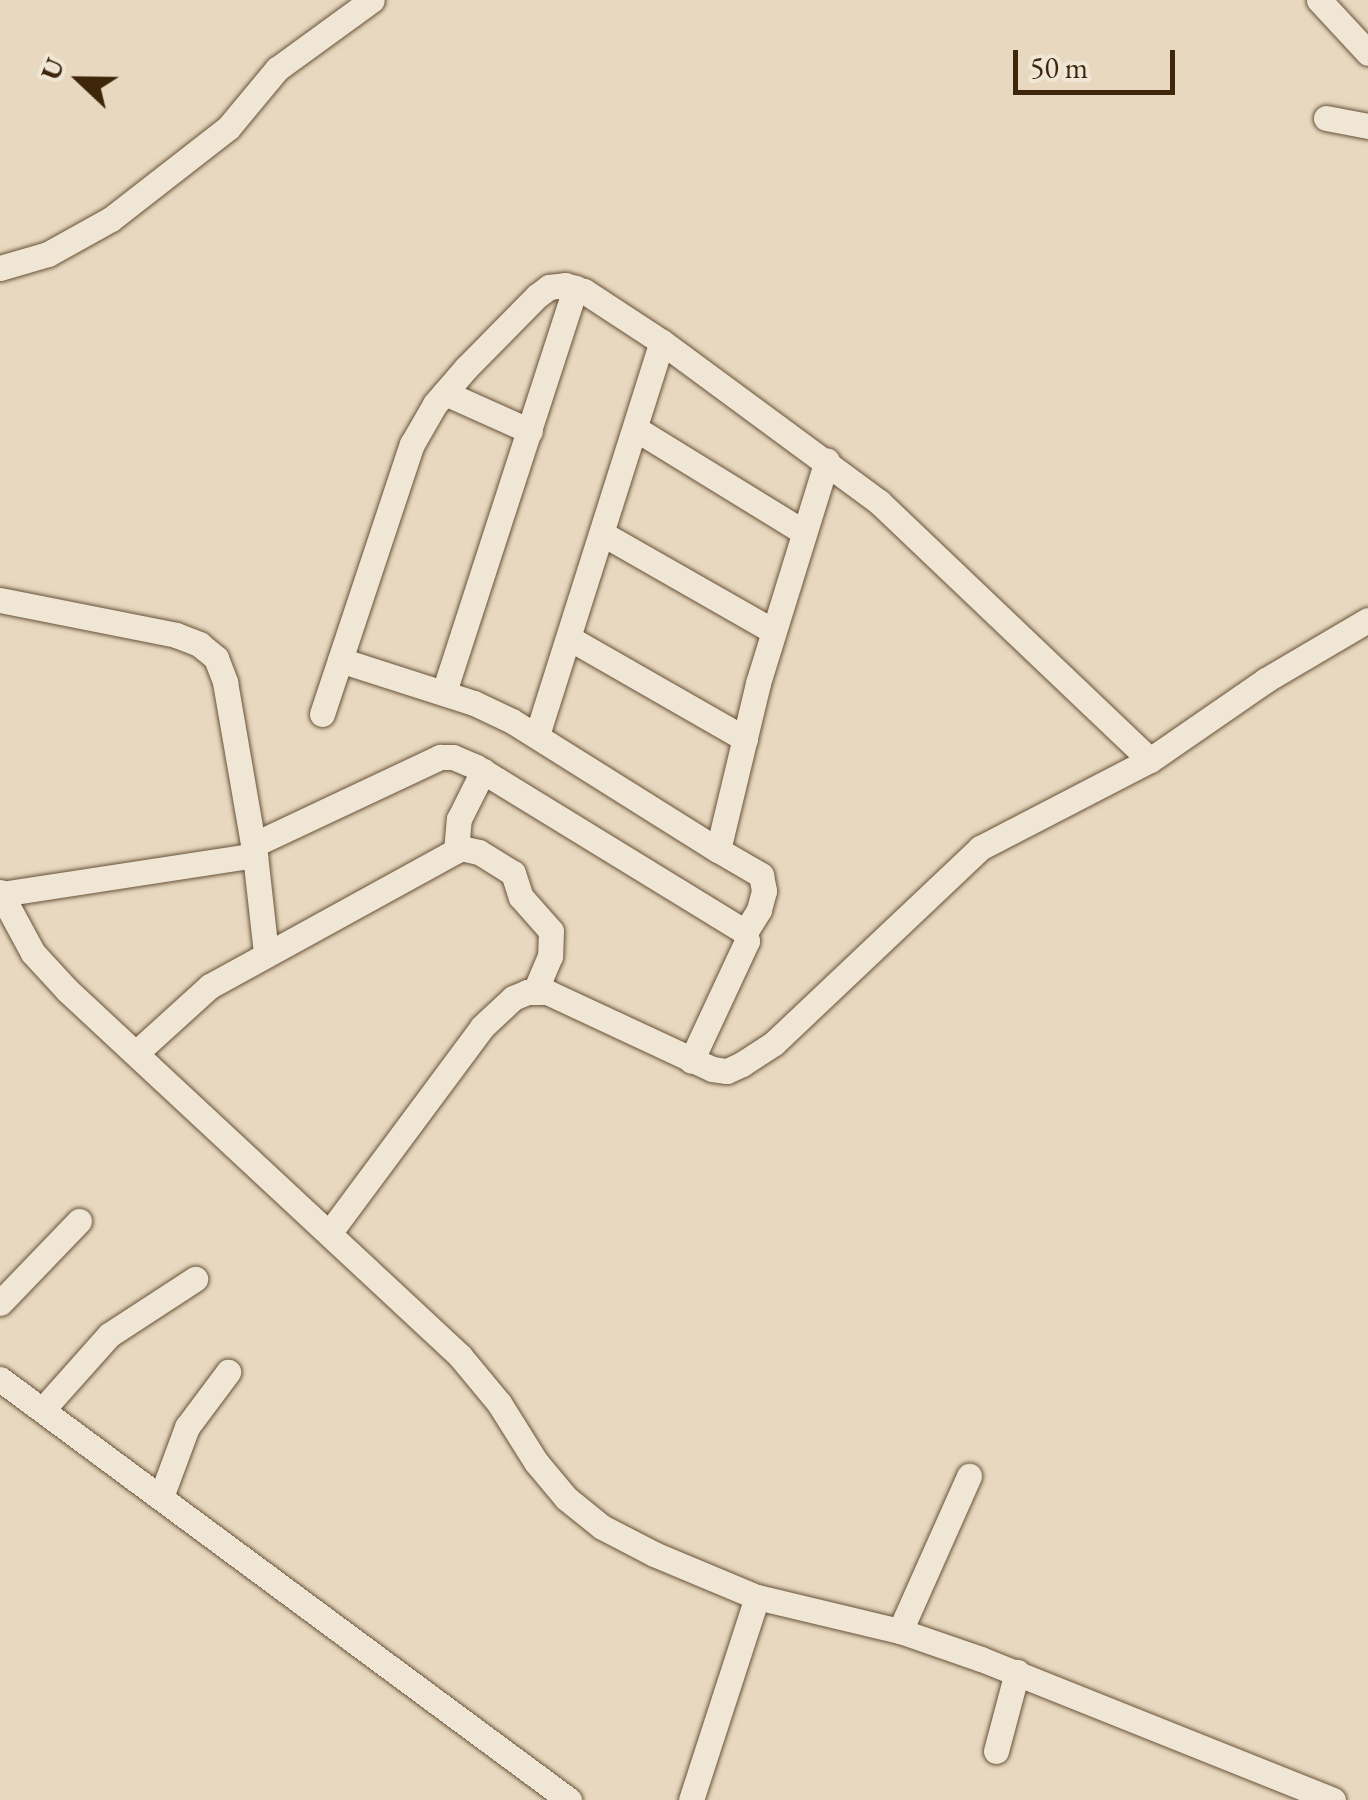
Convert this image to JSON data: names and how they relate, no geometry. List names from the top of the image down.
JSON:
{
  "scale_bar": "50 m",
  "north": "left"
}
